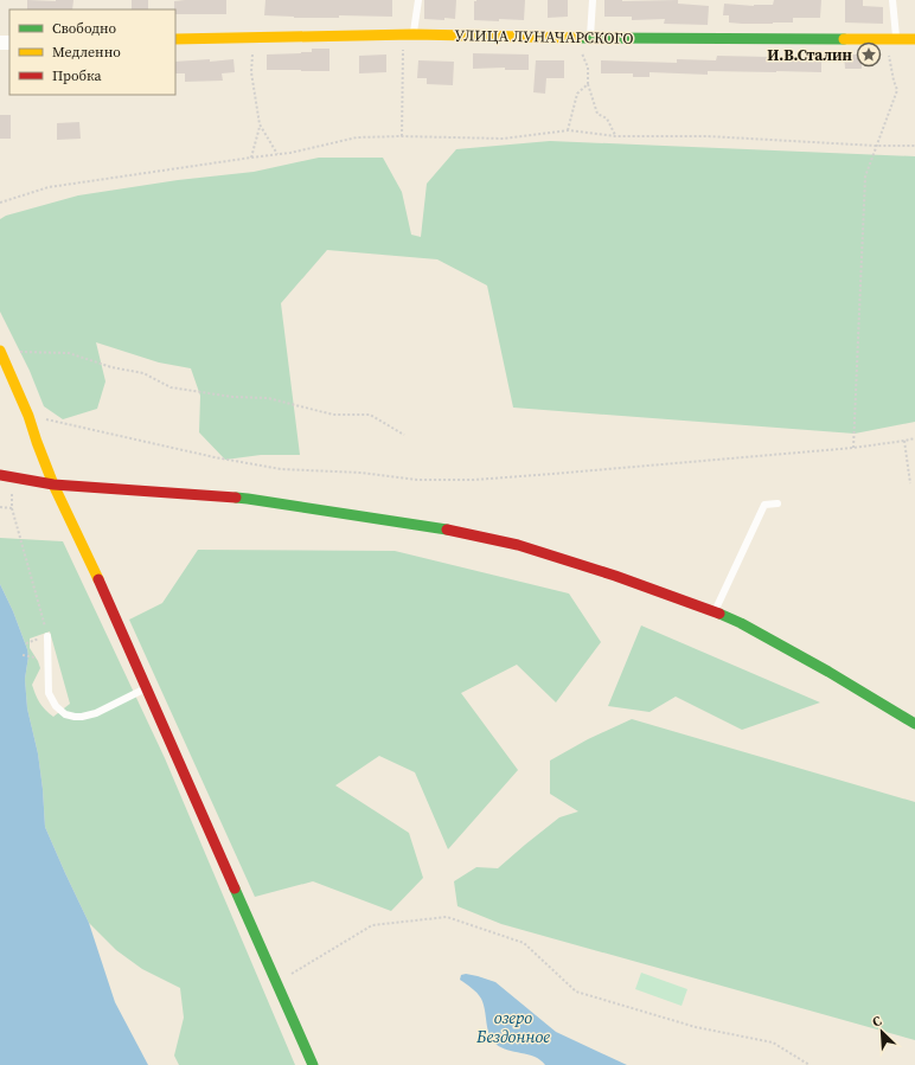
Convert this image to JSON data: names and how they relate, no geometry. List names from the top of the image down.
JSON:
{
  "streets": {
    "street": ["УЛИЦА ЛУНАЧАРСКОГО"]
  },
  "water": ["озеро Бездонное"],
  "places": {
    "place": ["И.В.Сталин"]
  },
  "legend": ["Свободно", "Медленно", "Пробка"],
  "north": "top left"
}
